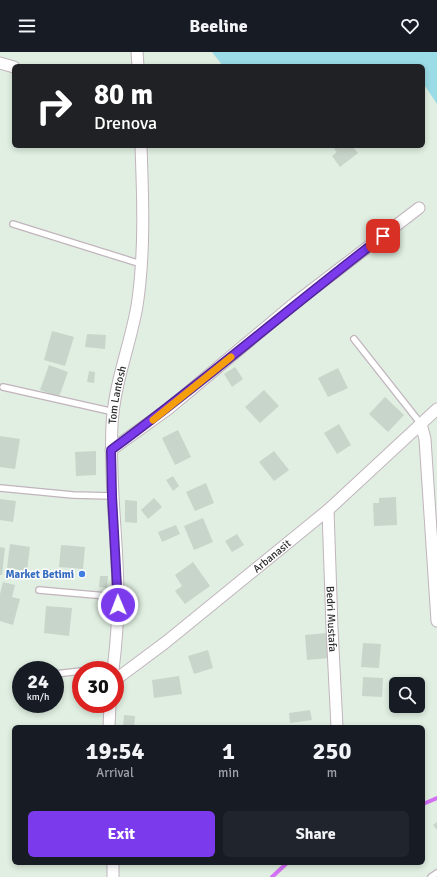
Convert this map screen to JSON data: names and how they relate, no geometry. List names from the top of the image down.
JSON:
{
  "streets": {
    "street": ["Tom Lantosh", "Arbanasit", "Bedri Mustafa"]
  },
  "crossings": [
    ["Arbanasit", "Bedri Mustafa"]
  ],
  "places": ["Market Betimi"],
  "page": {
    "header": "Beeline",
    "turn": ["80 m", "Drenova"],
    "speed": "24 km/h",
    "limit": "30",
    "eta": [
      "19:54",
      "Arrival",
      "1",
      "min",
      "250",
      "m"
    ],
    "buttons": ["Exit", "Share"]
  }
}
